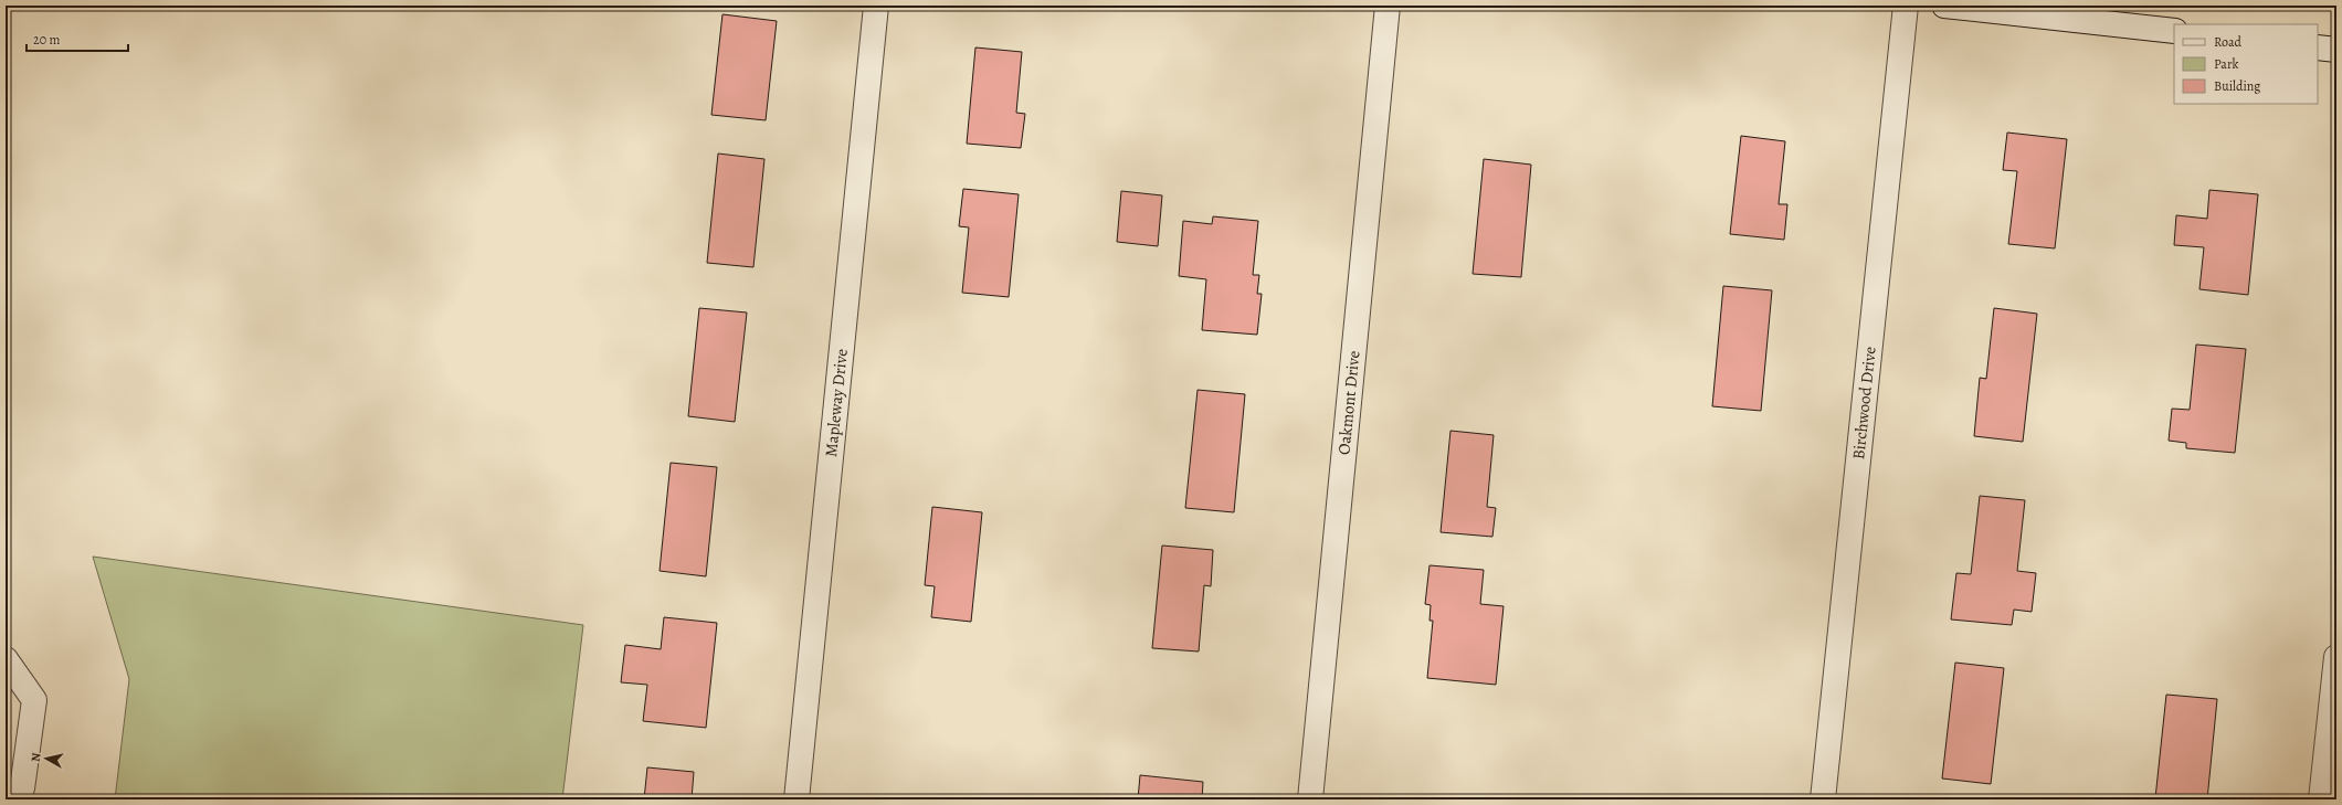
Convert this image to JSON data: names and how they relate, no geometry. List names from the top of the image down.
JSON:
{
  "streets": {
    "street": ["Mapleway Drive", "Oakmont Drive", "Birchwood Drive"]
  },
  "legend": ["Road", "Park", "Building"],
  "scale_bar": "20 m",
  "north": "left"
}
